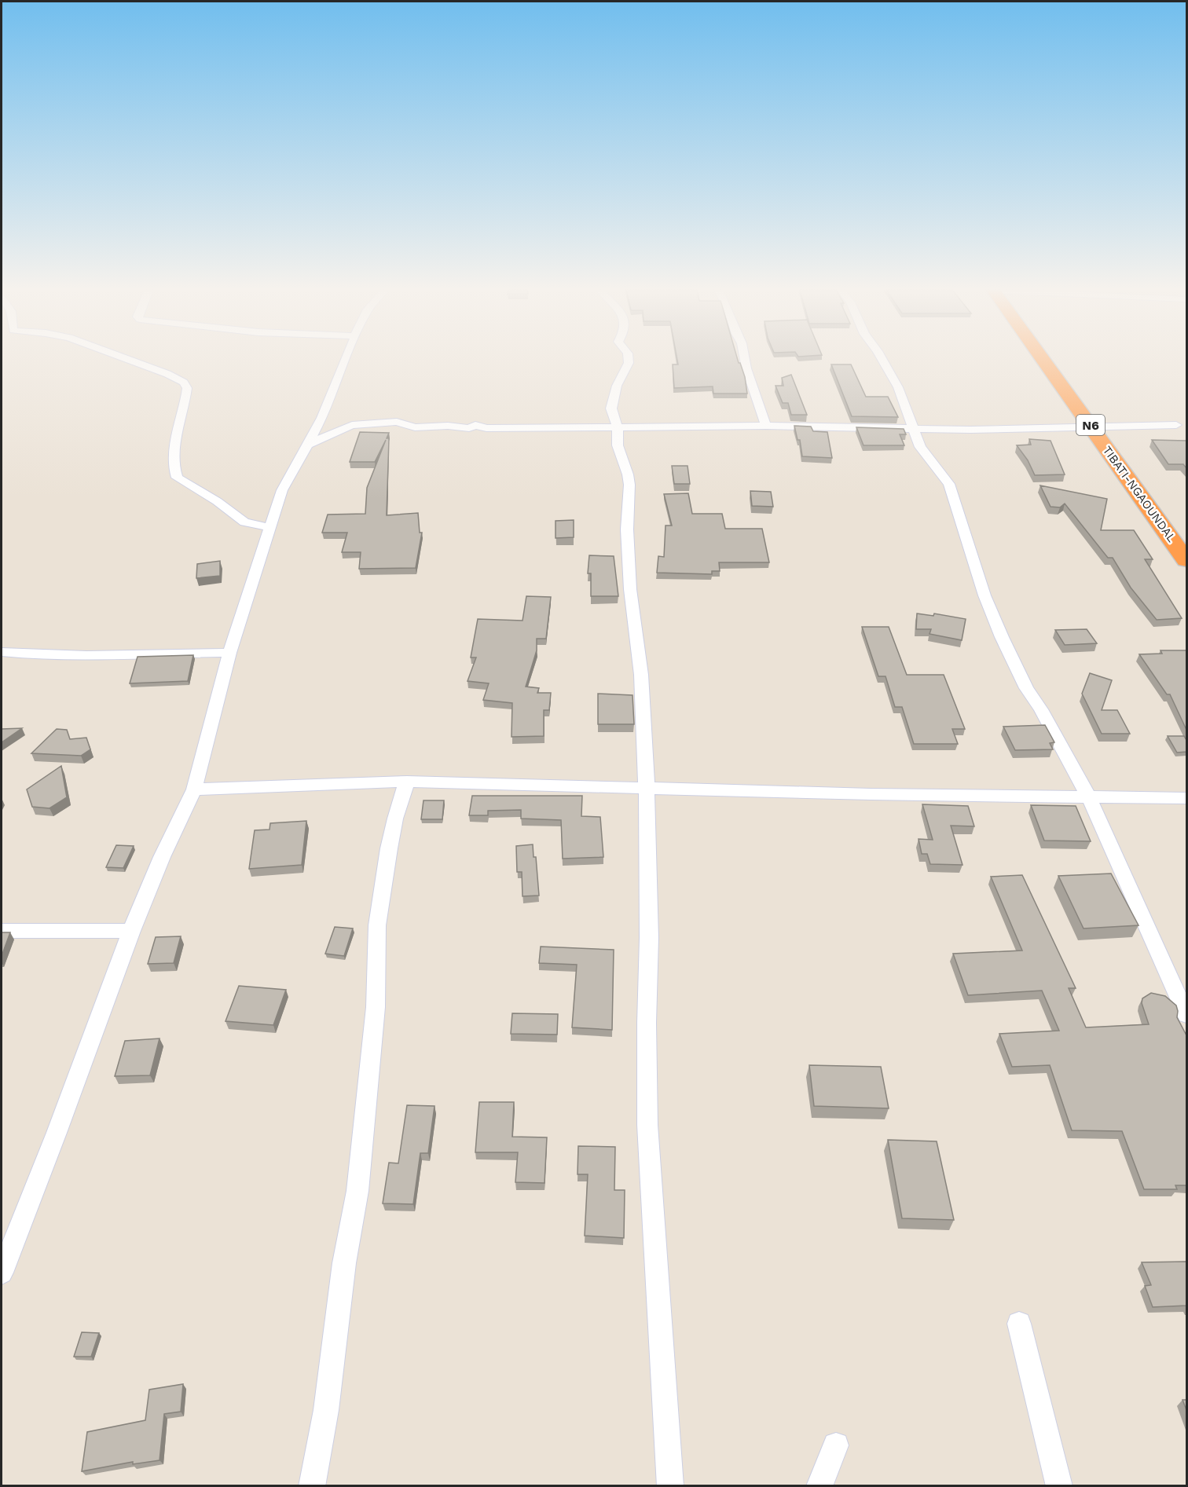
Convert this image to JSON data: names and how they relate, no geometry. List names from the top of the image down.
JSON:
{
  "streets": {
    "highway": ["N6", "TIBATI-NGAOUNDAL"]
  }
}
